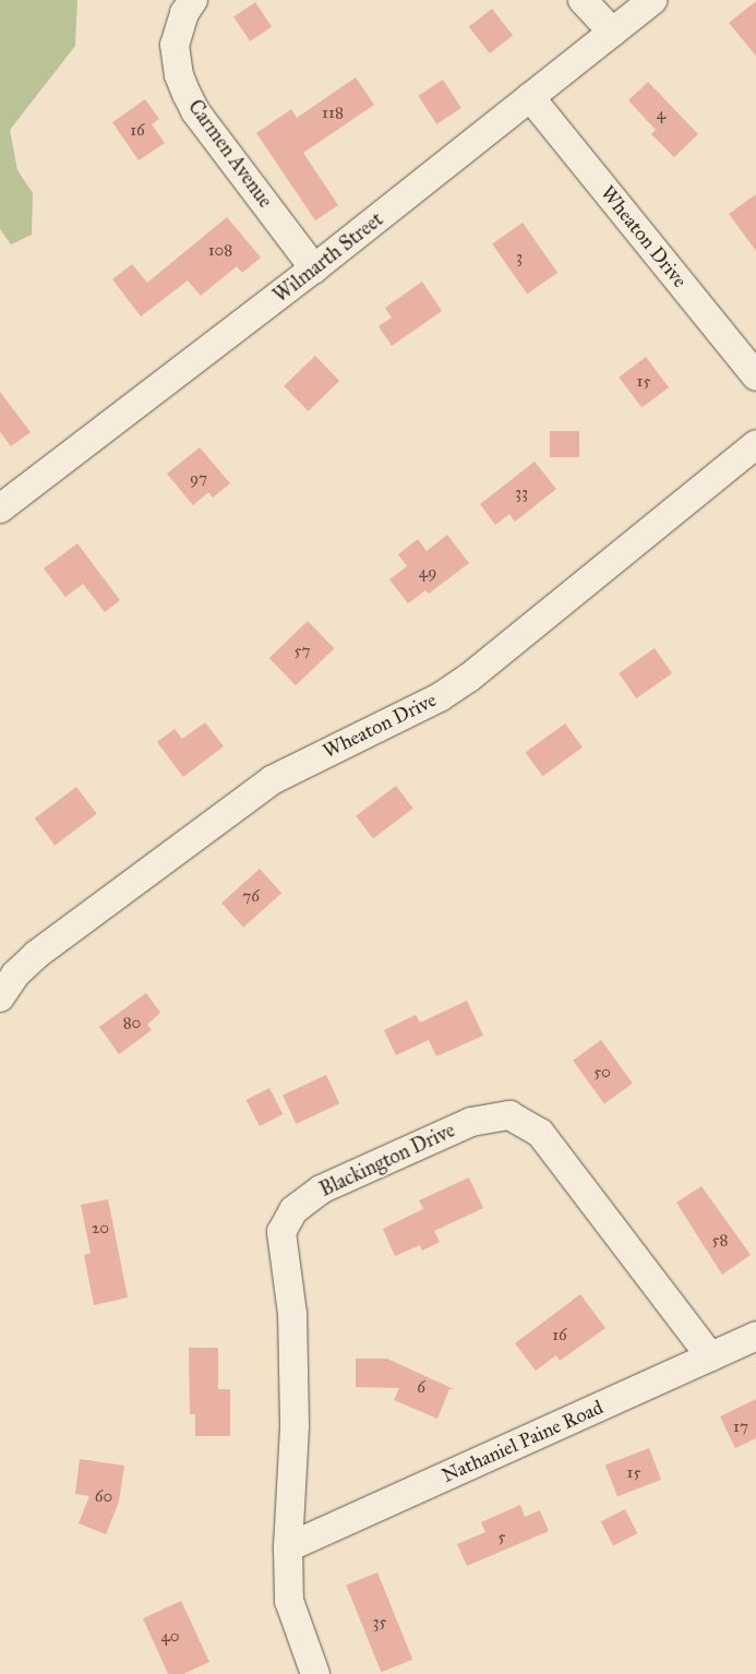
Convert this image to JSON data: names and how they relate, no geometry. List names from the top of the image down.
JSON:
{
  "streets": {
    "street": [
      "Carmen Avenue",
      "Wheaton Drive",
      "Wilmarth Street",
      "Blackington Drive",
      "Nathaniel Paine Road"
    ]
  },
  "crossings": [
    ["Carmen Avenue", "Wilmarth Street"],
    ["Wheaton Drive", "Wilmarth Street"],
    ["Blackington Drive", "Nathaniel Paine Road"]
  ],
  "house_numbers": [
    "118",
    "4",
    "16",
    "108",
    "3",
    "15",
    "97",
    "33",
    "49",
    "57",
    "76",
    "80",
    "50",
    "20",
    "58",
    "16",
    "6",
    "17",
    "15",
    "60",
    "5",
    "35",
    "40"
  ]
}
